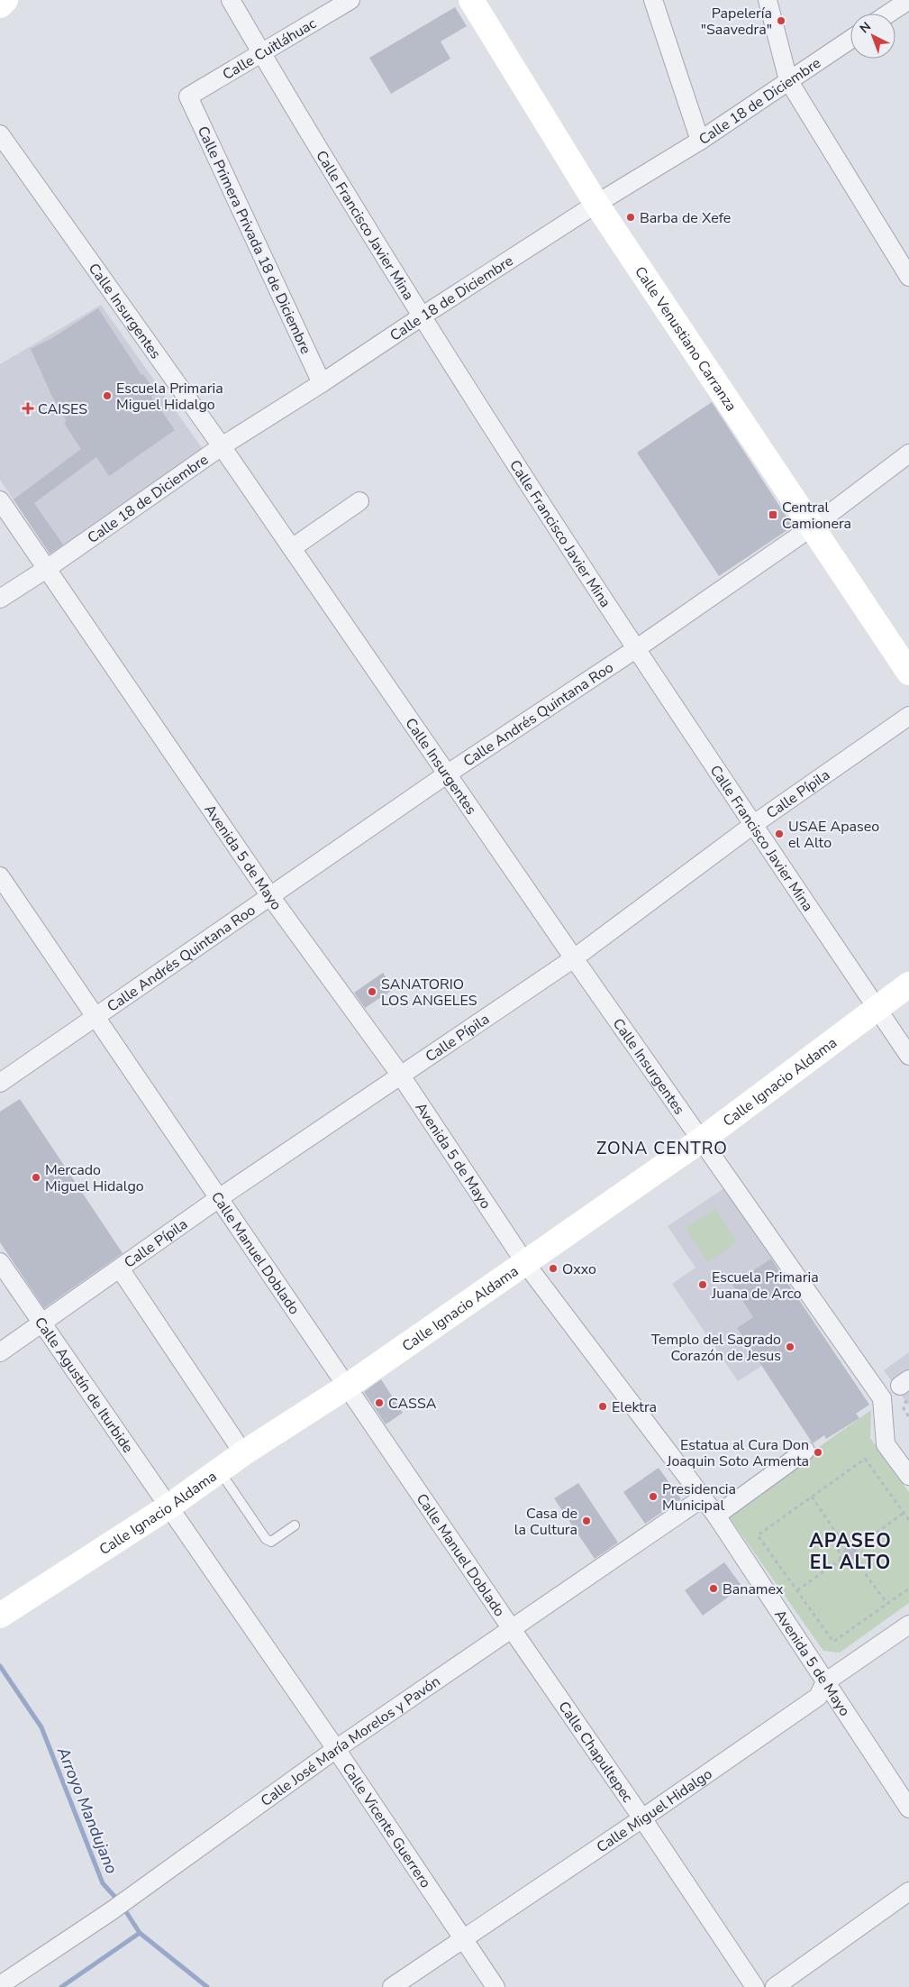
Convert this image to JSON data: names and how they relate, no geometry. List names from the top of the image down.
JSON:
{
  "streets": {
    "street": [
      "Calle Cuitláhuac",
      "Calle 18 de Diciembre",
      "Calle Francisco Javier Mina",
      "Calle Primera Privada 18 de Diciembre",
      "Calle Insurgentes",
      "Calle Venustiano Carranza",
      "Calle Andrés Quintana Roo",
      "Calle Pípila",
      "Avenida 5 de Mayo",
      "Calle Ignacio Aldama",
      "Calle Manuel Doblado",
      "Calle Agustín de Iturbide",
      "Calle José María Morelos y Pavón",
      "Calle Chapultepec",
      "Calle Miguel Hidalgo",
      "Calle Vicente Guerrero"
    ]
  },
  "crossings": [
    ["Calle Cuitláhuac", "Calle Francisco Javier Mina"],
    ["Calle Cuitláhuac", "Calle Primera Privada 18 de Diciembre"],
    ["Calle 18 de Diciembre", "Calle Francisco Javier Mina"],
    ["Calle 18 de Diciembre", "Calle Primera Privada 18 de Diciembre"],
    ["Calle 18 de Diciembre", "Calle Insurgentes"],
    ["Calle 18 de Diciembre", "Calle Venustiano Carranza"],
    ["Calle 18 de Diciembre", "Avenida 5 de Mayo"],
    ["Calle Francisco Javier Mina", "Calle Andrés Quintana Roo"],
    ["Calle Francisco Javier Mina", "Calle Pípila"],
    ["Calle Francisco Javier Mina", "Calle Ignacio Aldama"],
    ["Calle Insurgentes", "Calle Andrés Quintana Roo"],
    ["Calle Insurgentes", "Calle Pípila"],
    ["Calle Insurgentes", "Calle Ignacio Aldama"],
    ["Calle Venustiano Carranza", "Calle Andrés Quintana Roo"],
    ["Calle Andrés Quintana Roo", "Avenida 5 de Mayo"],
    ["Calle Andrés Quintana Roo", "Calle Manuel Doblado"],
    ["Calle Pípila", "Avenida 5 de Mayo"],
    ["Calle Pípila", "Calle Manuel Doblado"],
    ["Calle Pípila", "Calle Agustín de Iturbide"],
    ["Avenida 5 de Mayo", "Calle Ignacio Aldama"],
    ["Avenida 5 de Mayo", "Calle José María Morelos y Pavón"],
    ["Avenida 5 de Mayo", "Calle Miguel Hidalgo"],
    ["Calle Ignacio Aldama", "Calle Manuel Doblado"],
    ["Calle Ignacio Aldama", "Calle Agustín de Iturbide"],
    ["Calle Ignacio Aldama", "Calle Vicente Guerrero"],
    ["Calle Manuel Doblado", "Calle José María Morelos y Pavón"],
    ["Calle Manuel Doblado", "Calle Chapultepec"],
    ["Calle Agustín de Iturbide", "Calle Vicente Guerrero"],
    ["Calle José María Morelos y Pavón", "Calle Chapultepec"],
    ["Calle José María Morelos y Pavón", "Calle Vicente Guerrero"],
    ["Calle Chapultepec", "Calle Miguel Hidalgo"],
    ["Calle Miguel Hidalgo", "Calle Vicente Guerrero"]
  ],
  "districts": ["ZONA CENTRO", "APASEO EL ALTO"],
  "water": ["Arroyo Mandujano"],
  "places": {
    "other": [
      "Papelería \"Saavedra\"",
      "Barba de Xefe",
      "Escuela Primaria Miguel Hidalgo",
      "USAE Apaseo el Alto",
      "SANATORIO LOS ANGELES",
      "Mercado Miguel Hidalgo",
      "Oxxo",
      "Escuela Primaria Juana de Arco",
      "Templo del Sagrado Corazón de Jesus",
      "CASSA",
      "Elektra",
      "Estatua al Cura Don Joaquin Soto Armenta",
      "Presidencia Municipal",
      "Casa de la Cultura",
      "Banamex"
    ],
    "health": ["CAISES"],
    "transit": ["Central Camionera"]
  },
  "north": "top left"
}
